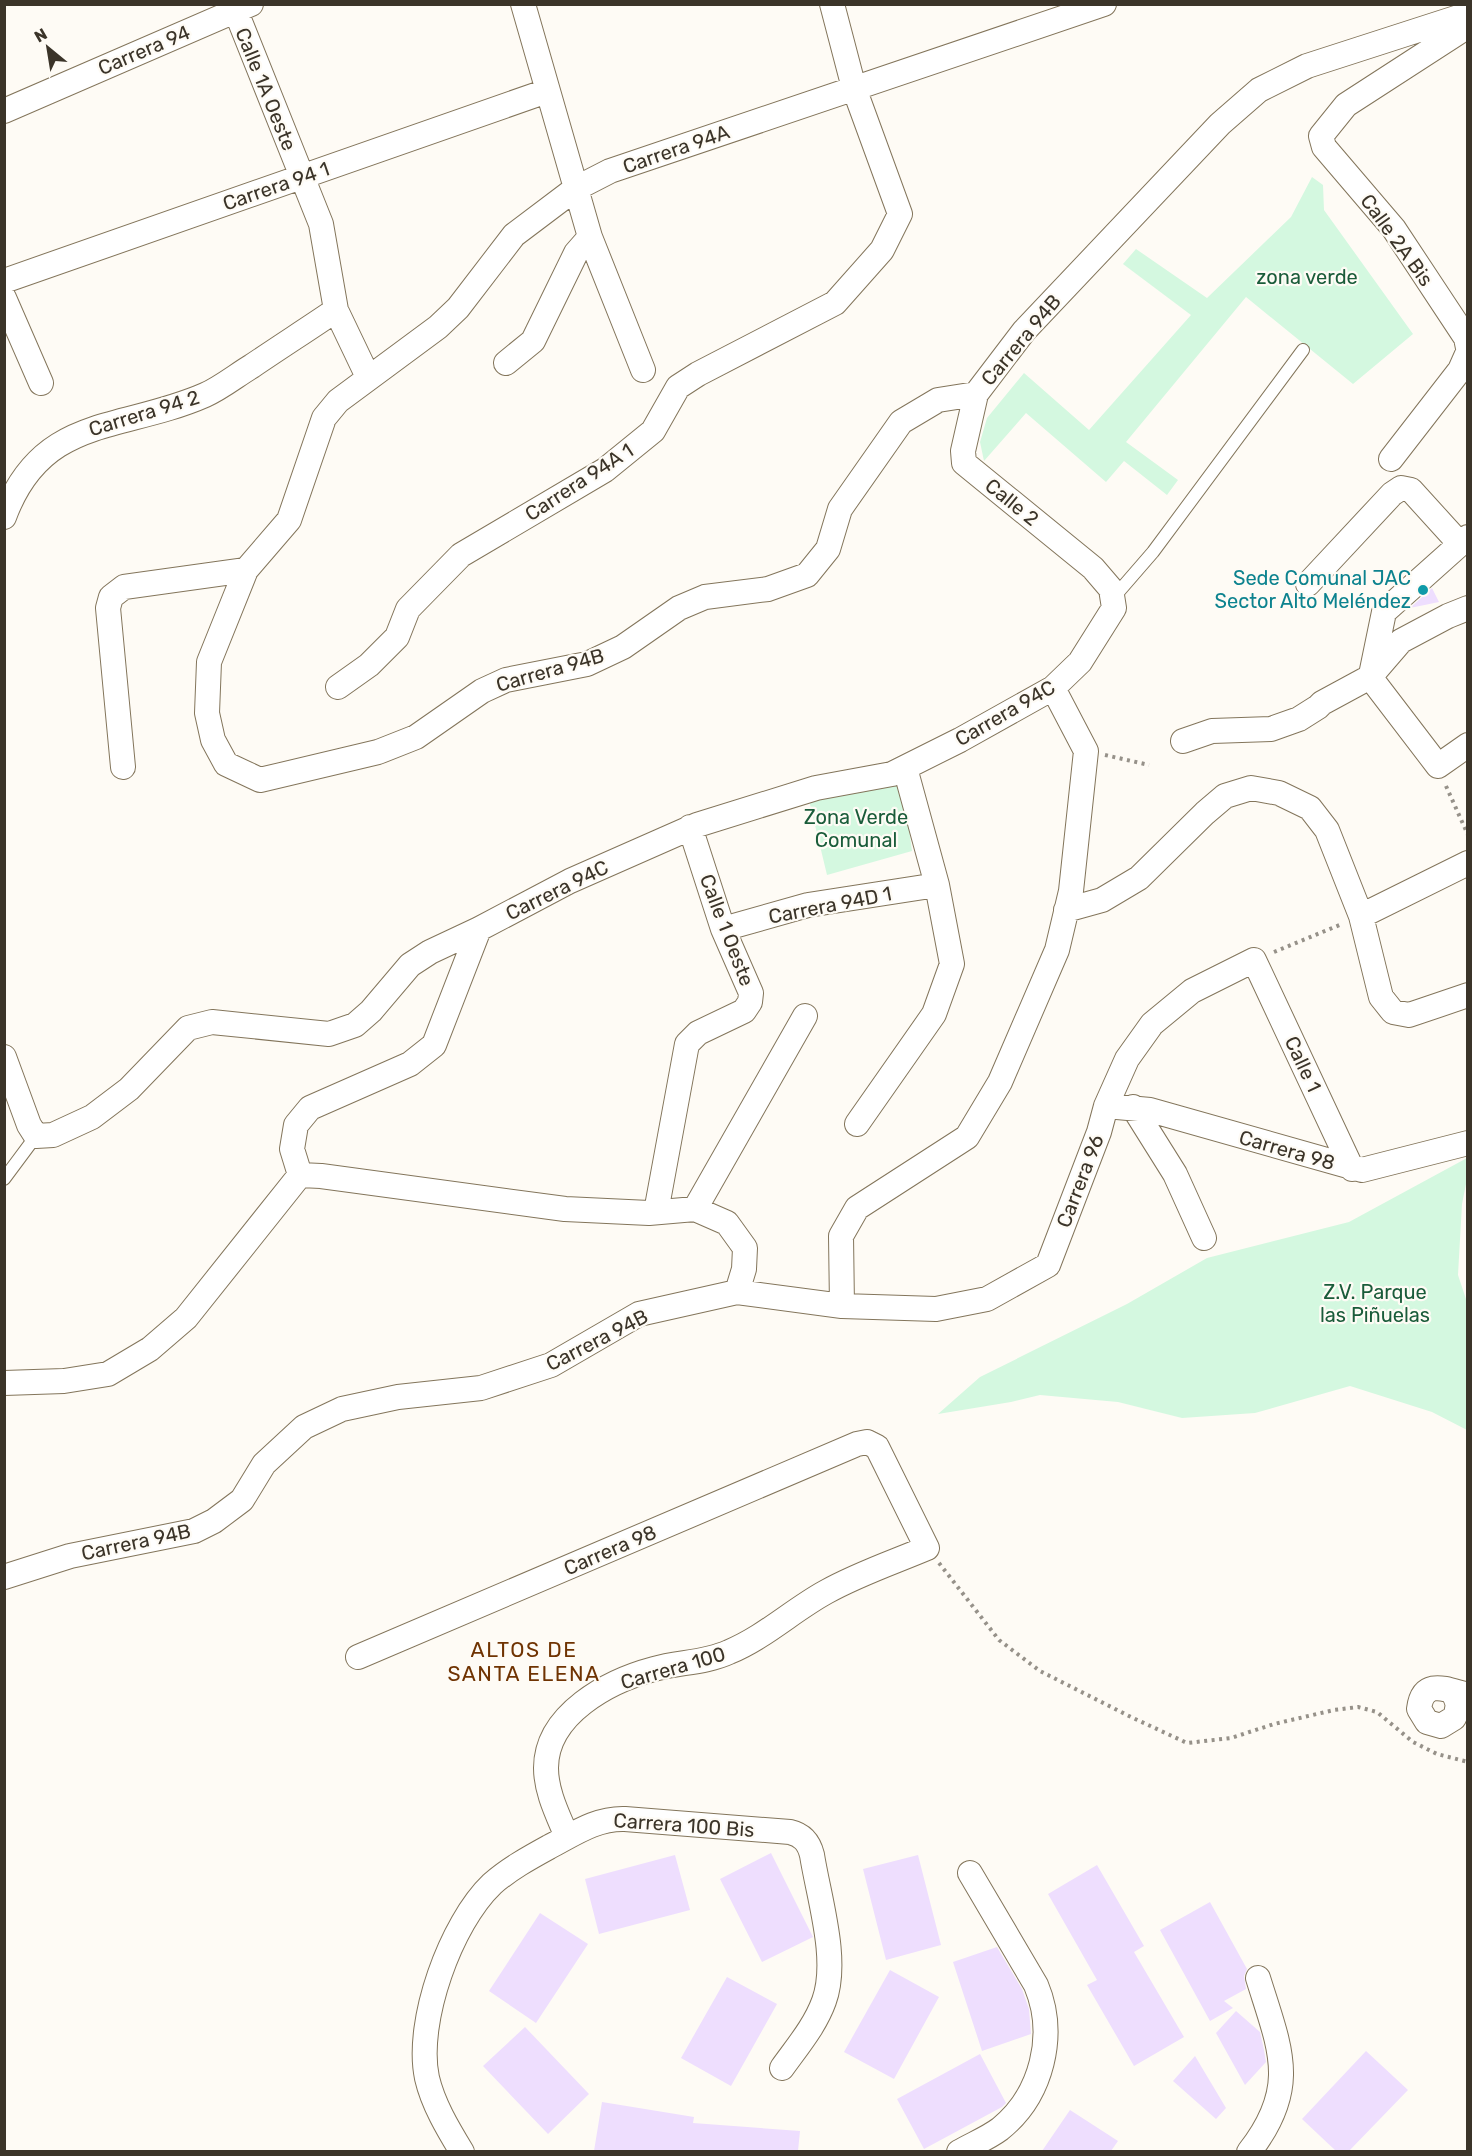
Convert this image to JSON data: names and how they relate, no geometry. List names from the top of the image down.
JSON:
{
  "streets": {
    "street": [
      "Carrera 94",
      "Calle 1A Oeste",
      "Carrera 94A",
      "Carrera 94 1",
      "Calle 2A Bis",
      "Carrera 94B",
      "Carrera 94 2",
      "Carrera 94A 1",
      "Calle 2",
      "Carrera 94C",
      "Carrera 94D 1",
      "Calle 1 Oeste",
      "Calle 1",
      "Carrera 98",
      "Carrera 96",
      "Carrera 100",
      "Carrera 100 Bis"
    ]
  },
  "crossings": [
    ["Carrera 94", "Calle 1A Oeste"],
    ["Calle 1A Oeste", "Carrera 94A"],
    ["Calle 1A Oeste", "Carrera 94 1"],
    ["Calle 1A Oeste", "Carrera 94 2"],
    ["Carrera 94A", "Carrera 94B"],
    ["Carrera 94A", "Carrera 94A 1"],
    ["Carrera 94B", "Calle 2"],
    ["Carrera 94B", "Carrera 96"],
    ["Calle 2", "Carrera 94C"],
    ["Carrera 94C", "Calle 1 Oeste"],
    ["Carrera 94D 1", "Calle 1 Oeste"],
    ["Calle 1", "Carrera 98"],
    ["Calle 1", "Carrera 96"],
    ["Carrera 98", "Carrera 96"],
    ["Carrera 98", "Carrera 100"],
    ["Carrera 100", "Carrera 100 Bis"]
  ],
  "districts": ["ALTOS DE SANTA ELENA"],
  "parks": ["zona verde", "Zona Verde Comunal", "Z.V. Parque las Piñuelas"],
  "places": ["Sede Comunal JAC Sector Alto Meléndez"],
  "north": "top left"
}
